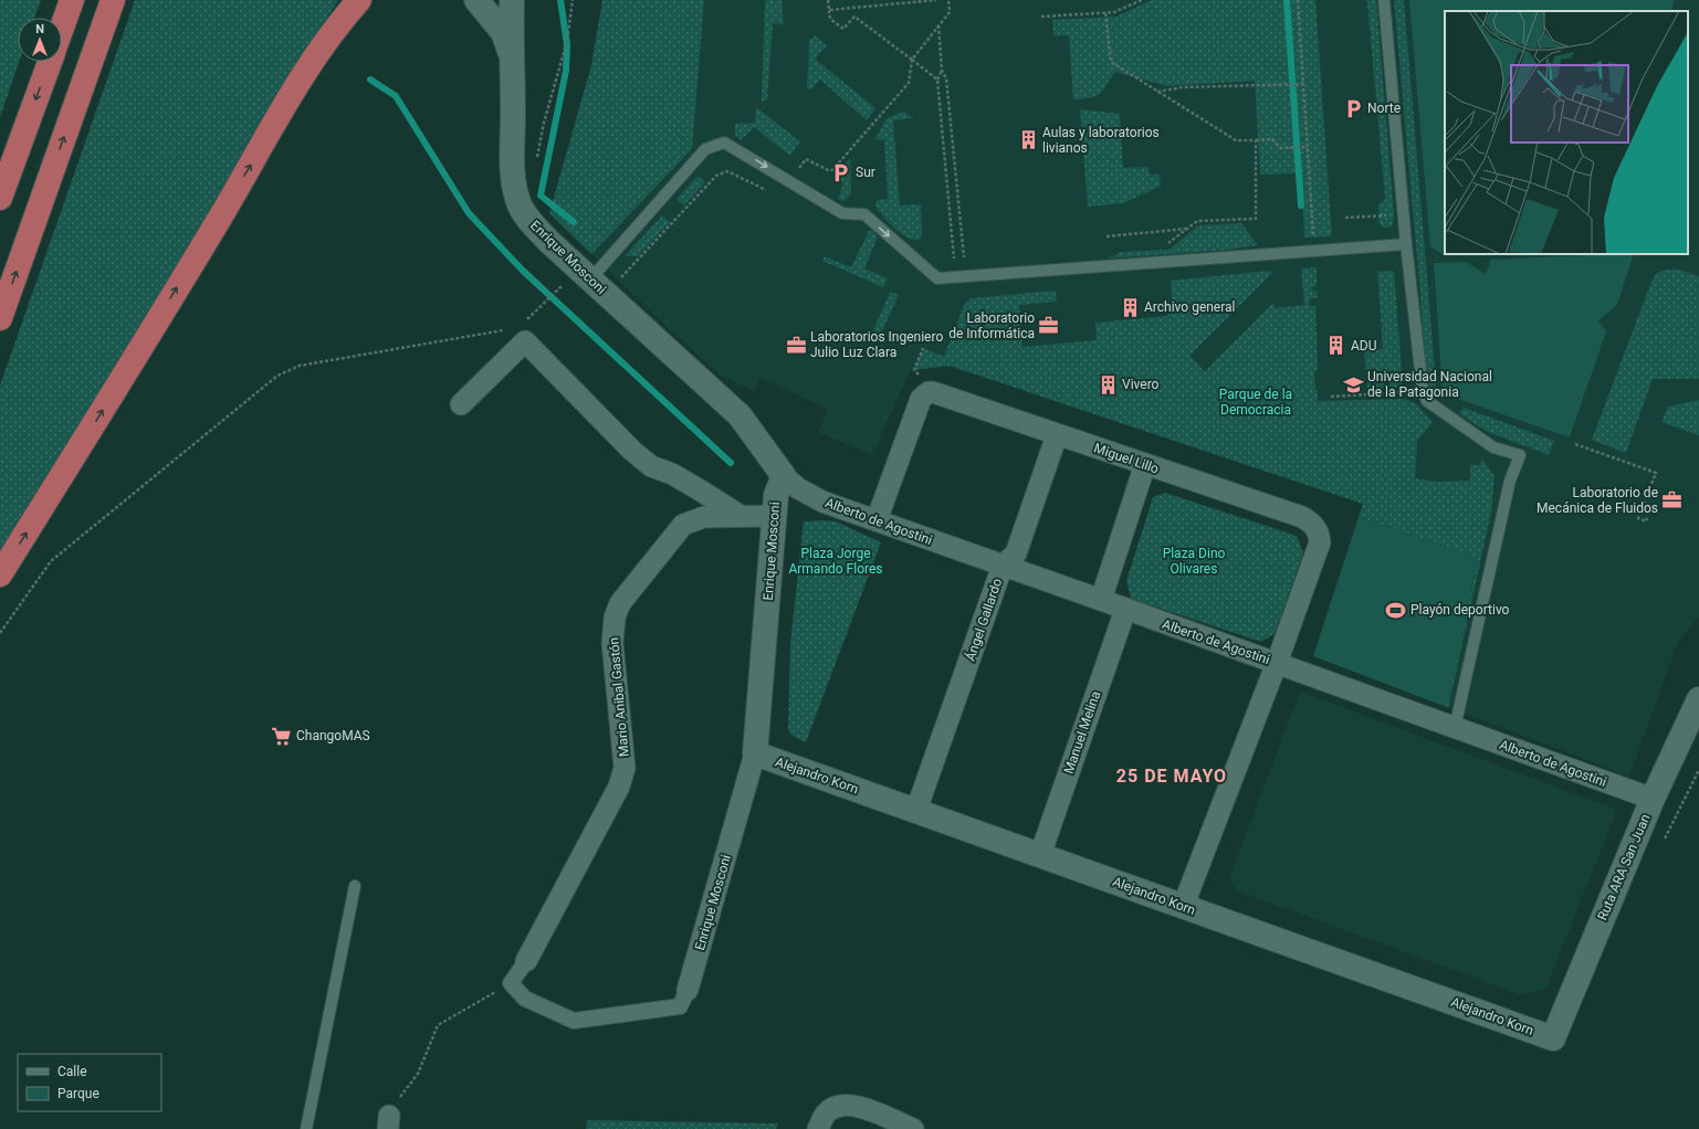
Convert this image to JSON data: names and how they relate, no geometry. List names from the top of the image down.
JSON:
{
  "streets": {
    "street": [
      "Enrique Mosconi",
      "Miguel Lillo",
      "Alberto de Agostini",
      "Ángel Gallardo",
      "Mario Anibal Gastón",
      "Manuel Melina",
      "Alejandro Korn",
      "Ruta ARA San Juan"
    ]
  },
  "crossings": [
    ["Enrique Mosconi", "Alberto de Agostini"],
    ["Enrique Mosconi", "Mario Anibal Gastón"],
    ["Enrique Mosconi", "Alejandro Korn"],
    ["Miguel Lillo", "Alberto de Agostini"],
    ["Miguel Lillo", "Ángel Gallardo"],
    ["Alberto de Agostini", "Ángel Gallardo"],
    ["Alberto de Agostini", "Manuel Melina"],
    ["Alberto de Agostini", "Ruta ARA San Juan"],
    ["Ángel Gallardo", "Alejandro Korn"],
    ["Manuel Melina", "Alejandro Korn"],
    ["Alejandro Korn", "Ruta ARA San Juan"]
  ],
  "districts": ["25 DE MAYO"],
  "parks": ["Parque de la Democracia", "Plaza Jorge Armando Flores", "Plaza Dino Olivares"],
  "places": {
    "parking": ["Norte", "Sur"],
    "building": [
      "Aulas y laboratorios livianos",
      "Archivo general",
      "ADU",
      "Vivero"
    ],
    "office": ["Laboratorio de Informática", "Laboratorios Ingeniero Julio Luz Clara", "Laboratorio de Mecánica de Fluidos"],
    "school or university": ["Universidad Nacional de la Patagonia"],
    "sports": ["Playón deportivo"],
    "supermarket": ["ChangoMAS"]
  },
  "legend": ["Calle", "Parque"],
  "north": "top"
}
